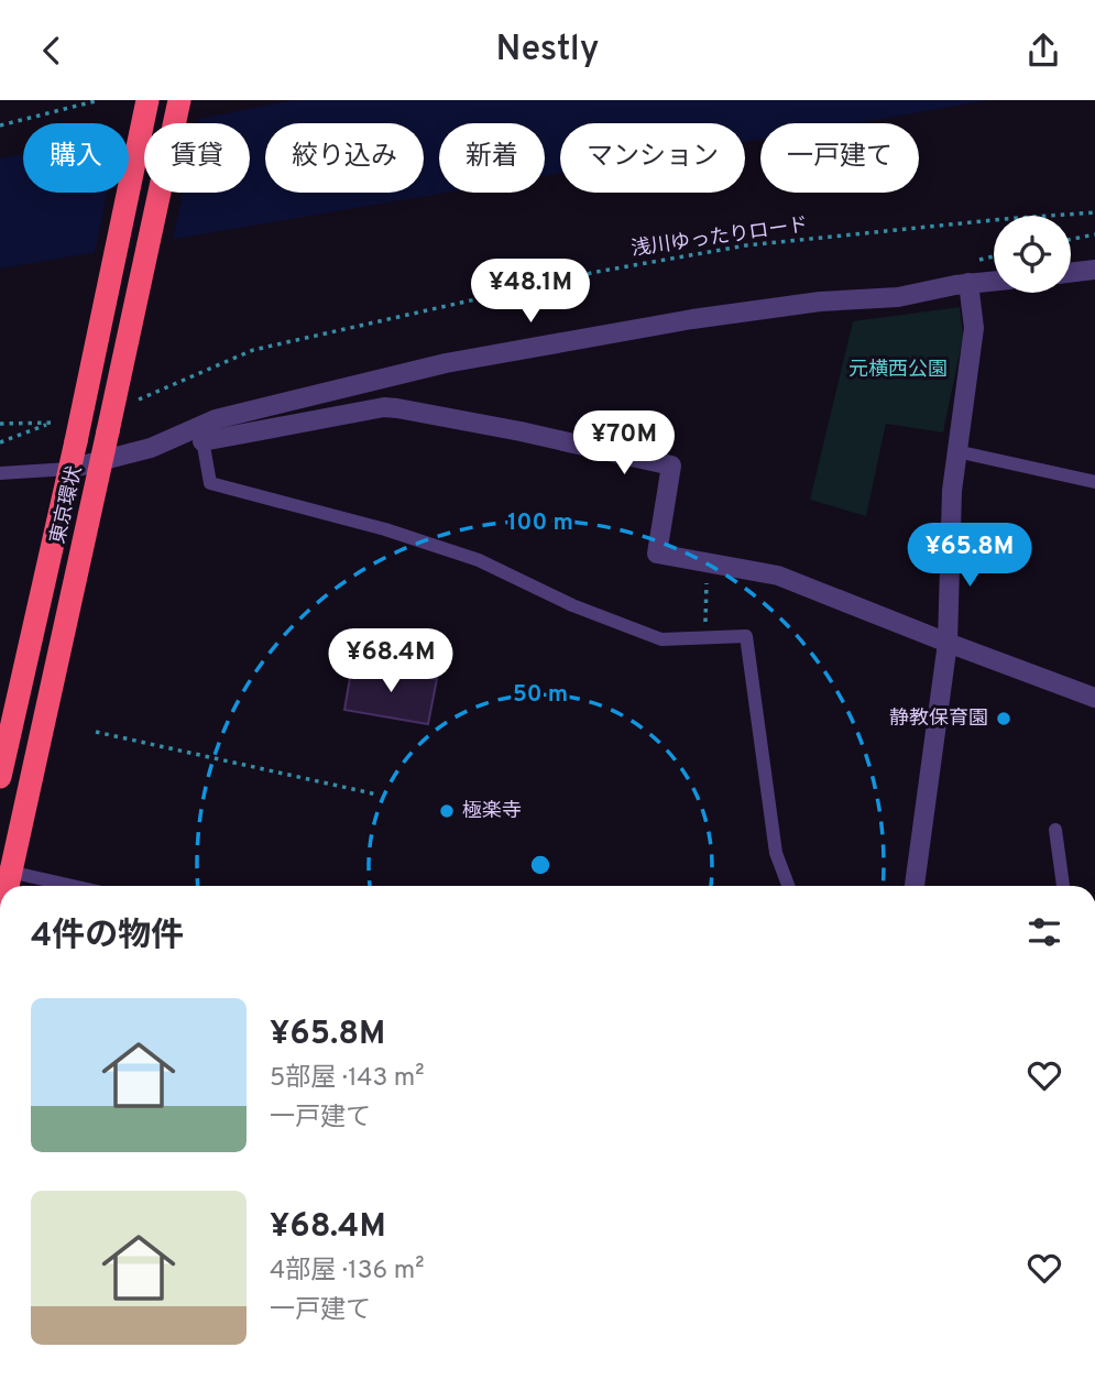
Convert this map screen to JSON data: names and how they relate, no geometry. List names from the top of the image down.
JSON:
{
  "streets": {
    "highway": ["東京環状"],
    "path": ["浅川ゆったりロード"]
  },
  "parks": ["元横西公園"],
  "places": ["静教保育園", "極楽寺"],
  "page": {
    "header": "Nestly",
    "chip": [
      "購入",
      "賃貸",
      "絞り込み",
      "新着",
      "マンション",
      "一戸建て"
    ],
    "price": [
      "¥48.1M",
      "¥70M",
      "¥65.8M",
      "¥68.4M"
    ],
    "heading": "4件の物件",
    "list": [
      {
        "name": "¥65.8M",
        "note": "5部屋 · 143 m² · 一戸建て"
      },
      {
        "name": "¥68.4M",
        "note": "4部屋 · 136 m² · 一戸建て"
      }
    ]
  },
  "rings": ["100 m", "50 m"]
}
